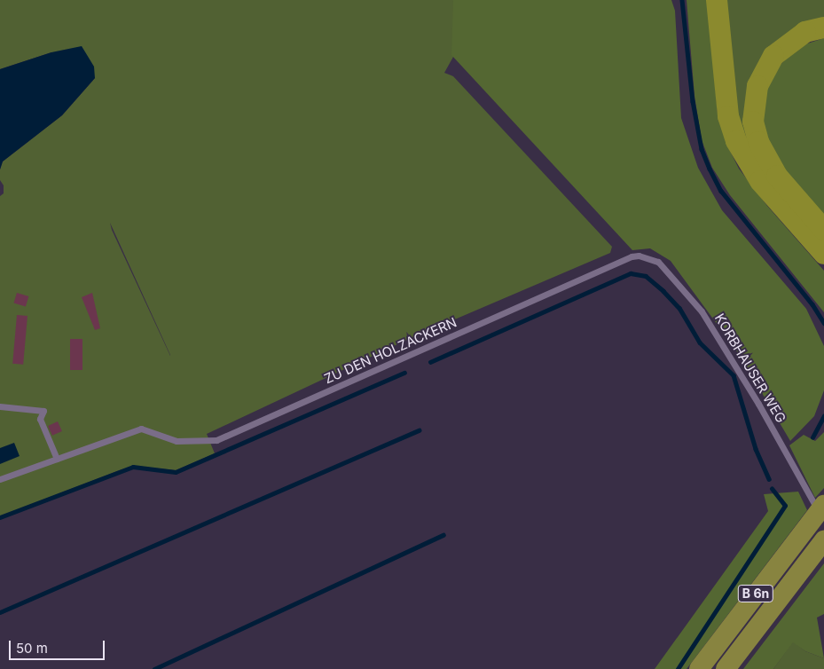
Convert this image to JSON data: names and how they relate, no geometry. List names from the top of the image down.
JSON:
{
  "streets": {
    "highway": ["B 6n"],
    "lane": ["ZU DEN HOLZACKERN", "KORBHAUSER WEG"]
  },
  "crossings": [
    ["ZU DEN HOLZACKERN", "KORBHAUSER WEG"],
    ["KORBHAUSER WEG", "B 6n"]
  ],
  "scale_bar": "50 m"
}
